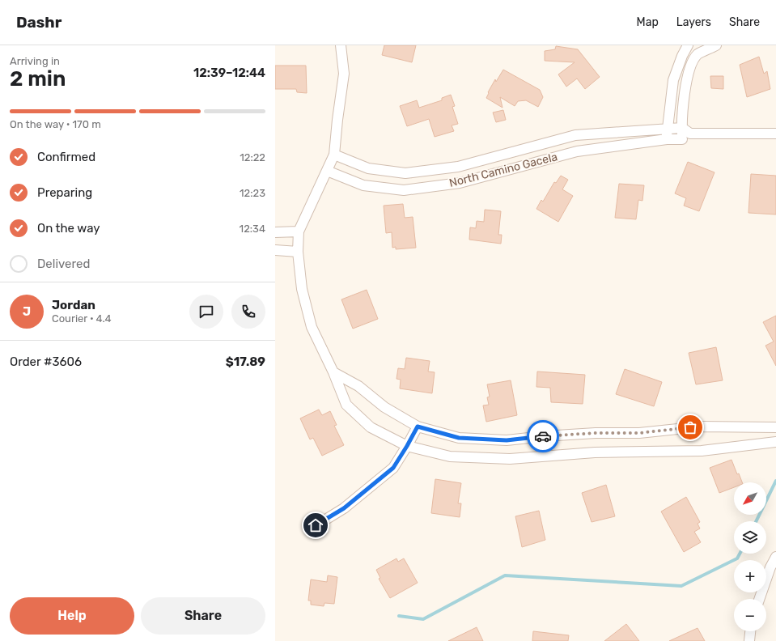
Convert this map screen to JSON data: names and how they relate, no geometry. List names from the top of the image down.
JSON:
{
  "streets": {
    "street": ["North Camino Gacela"]
  },
  "north": "bottom left",
  "page": {
    "header": "Dashr",
    "nav": ["Map", "Layers", "Share"],
    "heading": ["2 min", "Arriving in", "12:39–12:44"],
    "panel": [
      "Jordan",
      "Courier · 4.4",
      "Order #3606",
      "$17.89"
    ],
    "bar": "On the way · 170 m",
    "list": [
      ["Confirmed", "12:22"],
      ["Preparing", "12:23"],
      ["On the way", "12:34"],
      "Delivered"
    ],
    "round": "J",
    "map_buttons": ["+", "−"],
    "buttons": ["Help", "Share"]
  }
}
